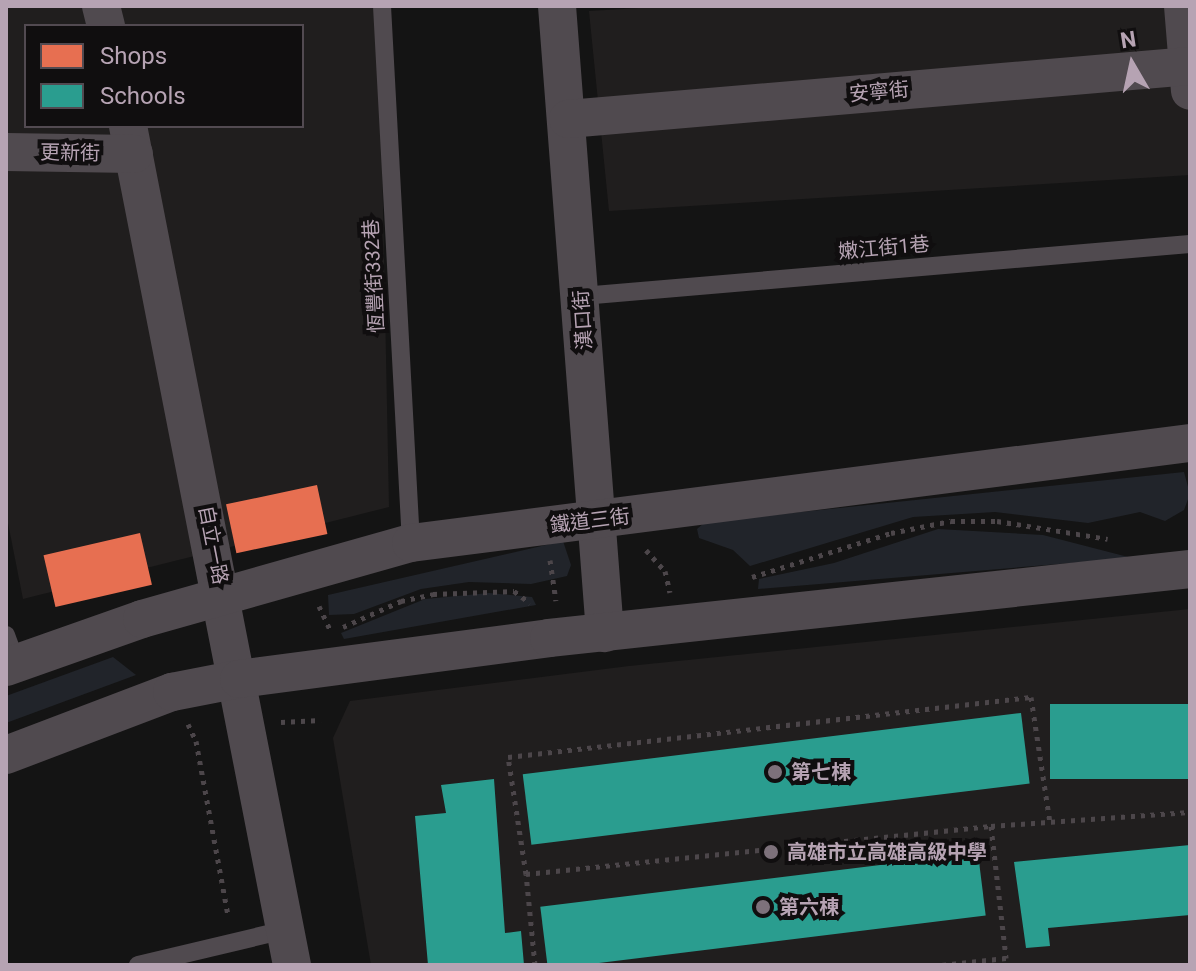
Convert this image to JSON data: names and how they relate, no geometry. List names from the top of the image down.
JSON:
{
  "streets": {
    "street": [
      "安寧街",
      "更新街",
      "漢口街",
      "鐵道三街",
      "自立一路"
    ],
    "lane": ["嫩江街1巷", "恆豐街332巷"]
  },
  "crossings": [
    ["安寧街", "漢口街"],
    ["更新街", "自立一路"],
    ["嫩江街1巷", "漢口街"],
    ["恆豐街332巷", "鐵道三街"],
    ["漢口街", "鐵道三街"],
    ["鐵道三街", "自立一路"]
  ],
  "places": ["第七棟", "高雄市立高雄高級中學", "第六棟"],
  "legend": ["Shops", "Schools"],
  "north": "top"
}
